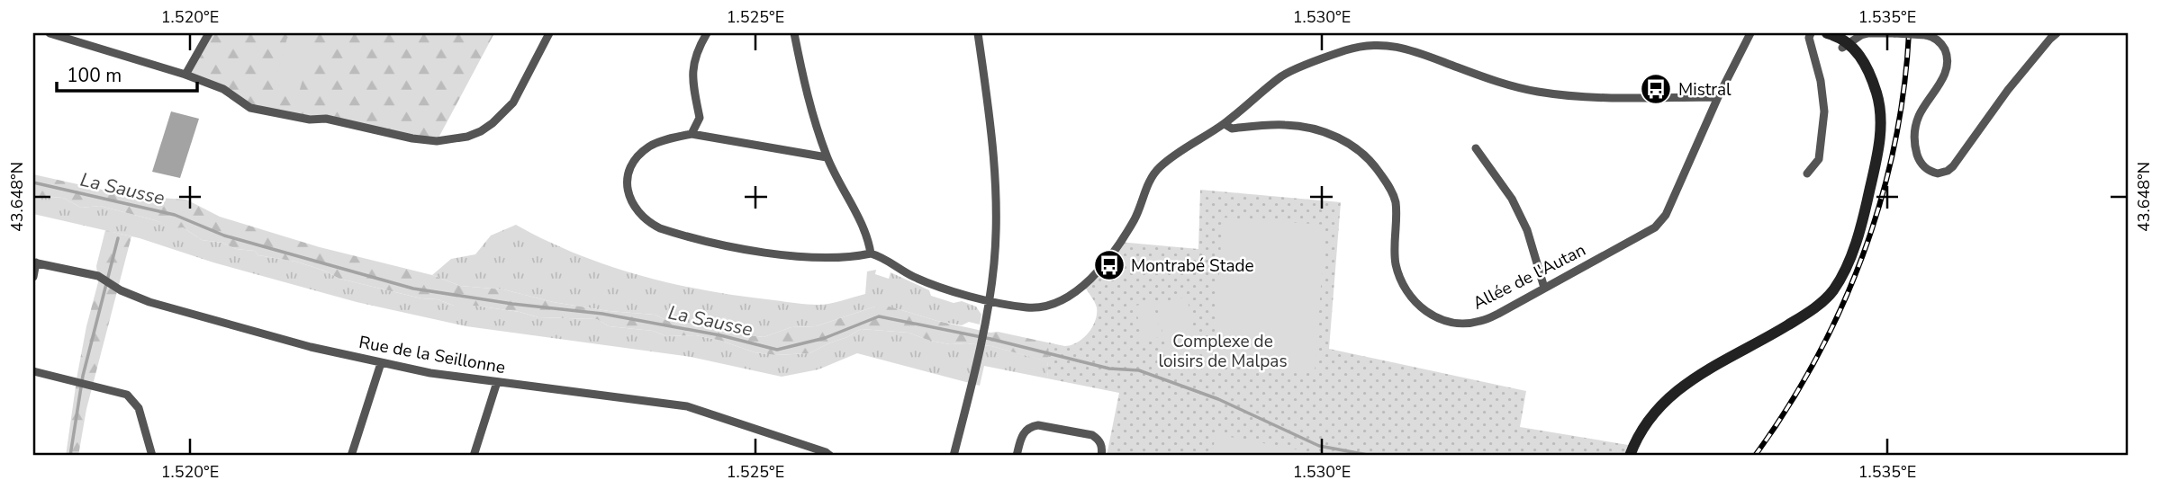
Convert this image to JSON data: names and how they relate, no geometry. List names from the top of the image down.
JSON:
{
  "streets": {
    "street": ["Allée de l'Autan", "Rue de la Seillonne"]
  },
  "water": ["La Sausse"],
  "parks": ["Complexe de loisirs de Malpas"],
  "places": {
    "bus stop": ["Mistral", "Montrabé Stade"]
  },
  "scale_bar": "100 m",
  "coordinates": [
    "1.520°E",
    "1.525°E",
    "1.530°E",
    "1.535°E",
    "43.648°N"
  ]
}
